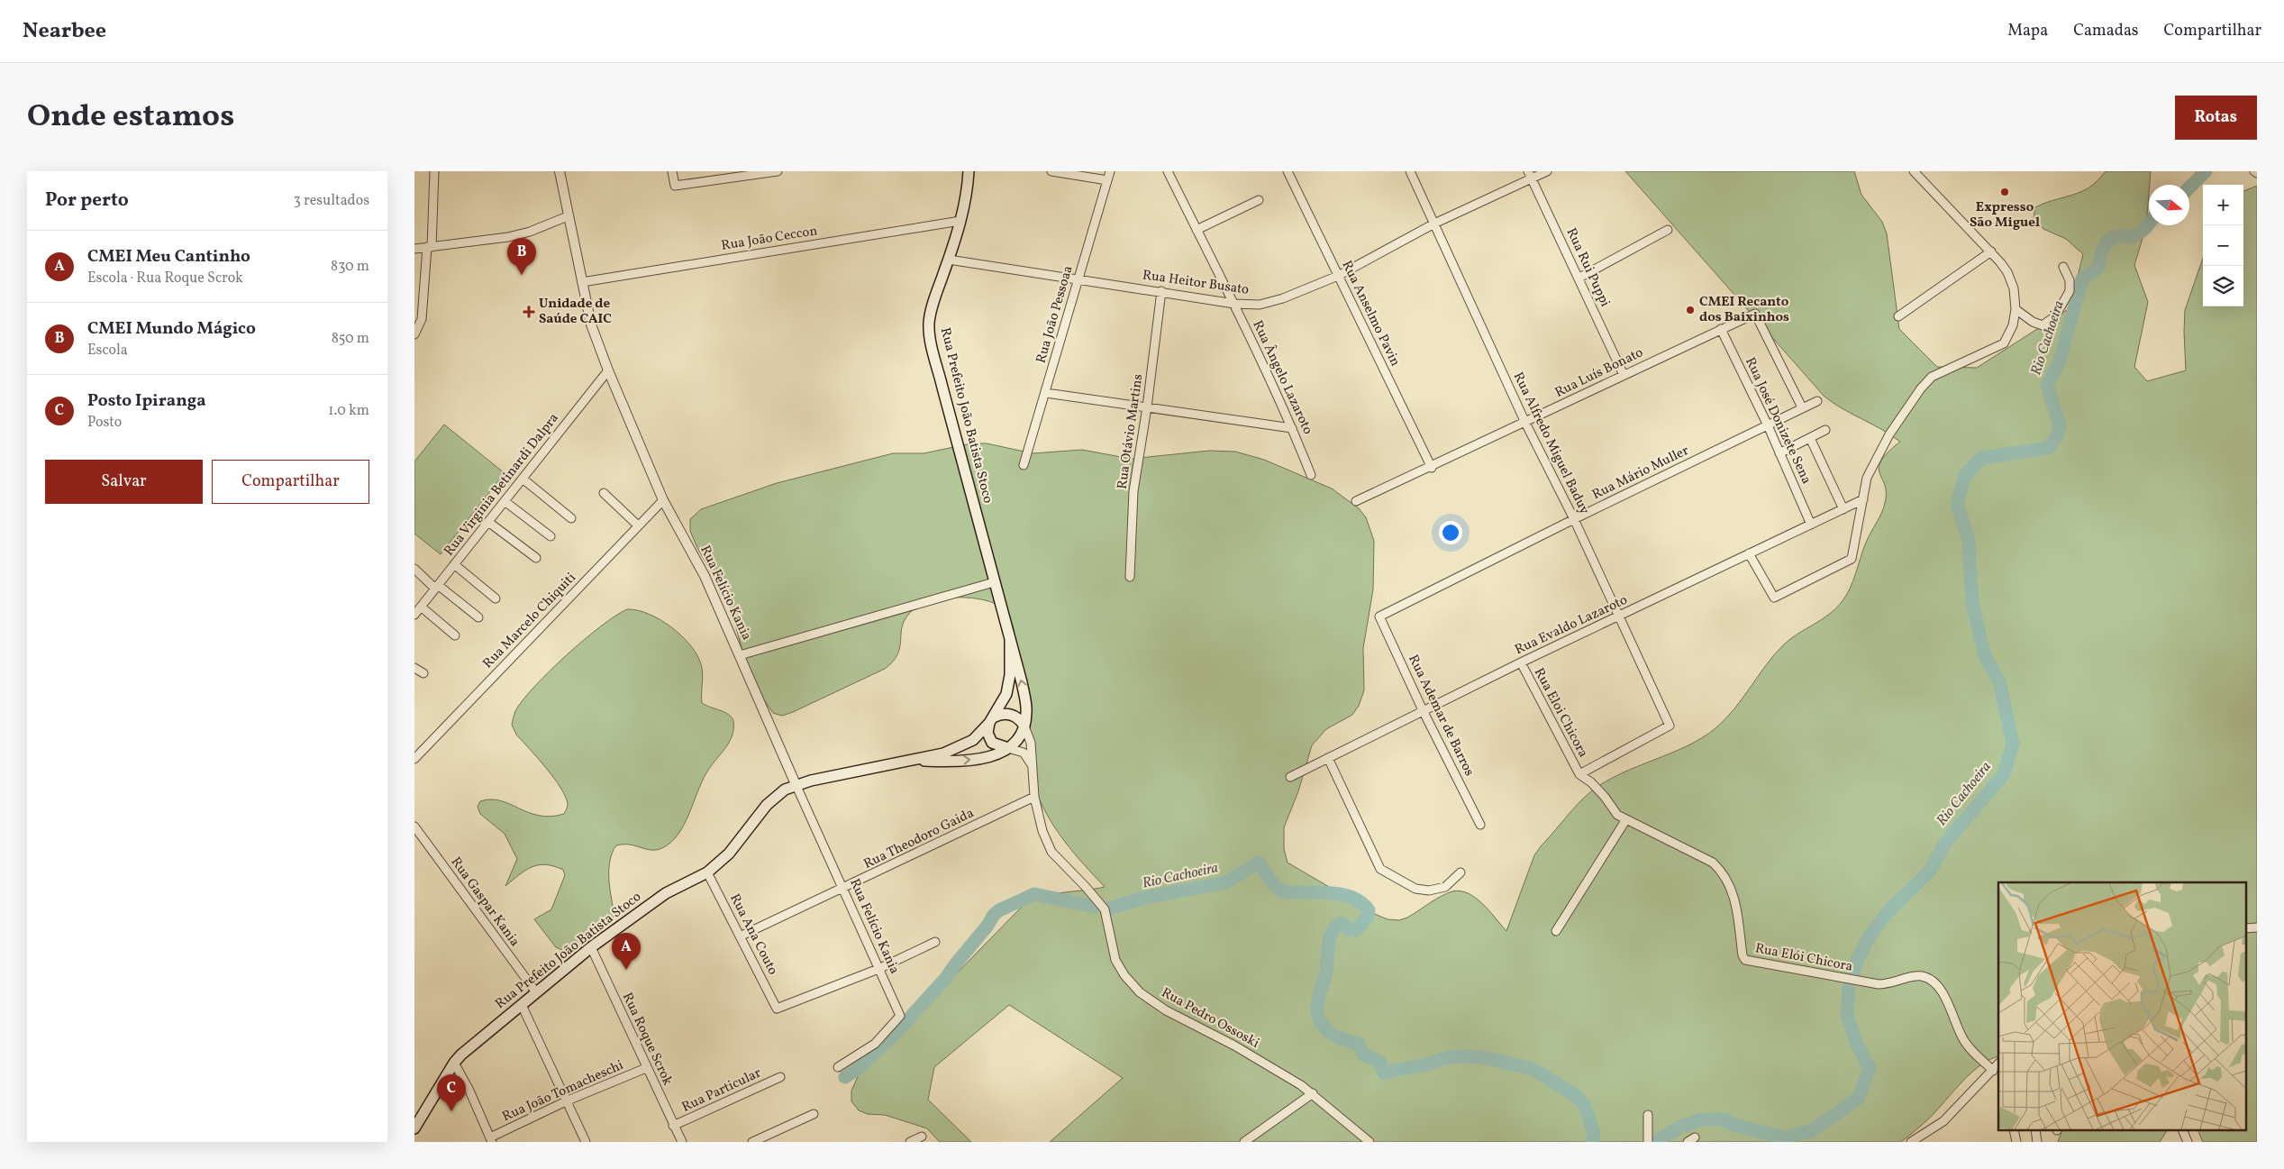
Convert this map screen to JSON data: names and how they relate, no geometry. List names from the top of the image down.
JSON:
{
  "streets": {
    "main road": ["Rua Prefeito João Batista Stoco"],
    "street": [
      "Rua João Ceccon",
      "Rua Rui Puppi",
      "Rua Heitor Busato",
      "Rua Anselmo Pavin",
      "Rua João Pessoaa",
      "Rua Luís Bonato",
      "Rua Ângelo Lazaroto",
      "Rua José Donizete Sena",
      "Rua Otávio Martins",
      "Rua Alfredo Miguel Baduy",
      "Rua Mário Muller",
      "Rua Virginia Betinardi Dalpra",
      "Rua Felício Kania",
      "Rua Marcelo Chiquiti",
      "Rua Evaldo Lazaroto",
      "Rua Eloi Chicora",
      "Rua Ademar de Barros",
      "Rua Theodoro Gaida",
      "Rua Gaspar Kania",
      "Rua Ana Couto",
      "Rua Elói Chicora",
      "Rua Pedro Ossoski",
      "Rua Roque Scrok",
      "Rua Particular",
      "Rua João Tomacheschi"
    ]
  },
  "crossings": [
    ["Rua João Ceccon", "Rua Prefeito João Batista Stoco"],
    ["Rua João Ceccon", "Rua Felício Kania"],
    ["Rua Rui Puppi", "Rua Heitor Busato"],
    ["Rua Rui Puppi", "Rua Luís Bonato"],
    ["Rua Heitor Busato", "Rua Anselmo Pavin"],
    ["Rua Heitor Busato", "Rua João Pessoaa"],
    ["Rua Heitor Busato", "Rua Ângelo Lazaroto"],
    ["Rua Heitor Busato", "Rua Prefeito João Batista Stoco"],
    ["Rua Heitor Busato", "Rua Otávio Martins"],
    ["Rua Heitor Busato", "Rua Alfredo Miguel Baduy"],
    ["Rua Anselmo Pavin", "Rua Luís Bonato"],
    ["Rua Luís Bonato", "Rua José Donizete Sena"],
    ["Rua Luís Bonato", "Rua Alfredo Miguel Baduy"],
    ["Rua Luís Bonato", "Rua Mário Muller"],
    ["Rua Prefeito João Batista Stoco", "Rua Felício Kania"],
    ["Rua Prefeito João Batista Stoco", "Rua Gaspar Kania"],
    ["Rua Prefeito João Batista Stoco", "Rua Ana Couto"],
    ["Rua Prefeito João Batista Stoco", "Rua Pedro Ossoski"],
    ["Rua Prefeito João Batista Stoco", "Rua Roque Scrok"],
    ["Rua José Donizete Sena", "Rua Mário Muller"],
    ["Rua José Donizete Sena", "Rua Evaldo Lazaroto"],
    ["Rua Alfredo Miguel Baduy", "Rua Mário Muller"],
    ["Rua Alfredo Miguel Baduy", "Rua Evaldo Lazaroto"],
    ["Rua Alfredo Miguel Baduy", "Rua Eloi Chicora"],
    ["Rua Alfredo Miguel Baduy", "Rua Elói Chicora"],
    ["Rua Mário Muller", "Rua Ademar de Barros"],
    ["Rua Virginia Betinardi Dalpra", "Rua Felício Kania"],
    ["Rua Felício Kania", "Rua Marcelo Chiquiti"],
    ["Rua Felício Kania", "Rua Theodoro Gaida"],
    ["Rua Felício Kania", "Rua Ana Couto"],
    ["Rua Evaldo Lazaroto", "Rua Eloi Chicora"],
    ["Rua Evaldo Lazaroto", "Rua Ademar de Barros"],
    ["Rua Eloi Chicora", "Rua Elói Chicora"],
    ["Rua Theodoro Gaida", "Rua Ana Couto"],
    ["Rua Theodoro Gaida", "Rua Pedro Ossoski"],
    ["Rua Roque Scrok", "Rua Particular"],
    ["Rua Roque Scrok", "Rua João Tomacheschi"]
  ],
  "water": ["Rio Cachoeira"],
  "places": {
    "other": ["Expresso São Miguel", "CMEI Recanto dos Baixinhos"],
    "health": ["Unidade de Saúde CAIC"]
  },
  "north": "right",
  "page": {
    "header": "Nearbee",
    "nav": ["Mapa", "Camadas", "Compartilhar"],
    "title": "Onde estamos",
    "buttons": [
      "Rotas",
      ["Salvar", "Compartilhar"]
    ],
    "heading": ["Por perto", "3 resultados"],
    "map_buttons": ["+", "−"],
    "list": [
      {
        "mark": "A",
        "name": "CMEI Meu Cantinho",
        "note": "Escola · Rua Roque Scrok",
        "value": "830 m"
      },
      {
        "mark": "B",
        "name": "CMEI Mundo Mágico",
        "note": "Escola",
        "value": "850 m"
      },
      {
        "mark": "C",
        "name": "Posto Ipiranga",
        "note": "Posto",
        "value": "1.0 km"
      }
    ],
    "pins": ["B", "A", "C"]
  }
}
